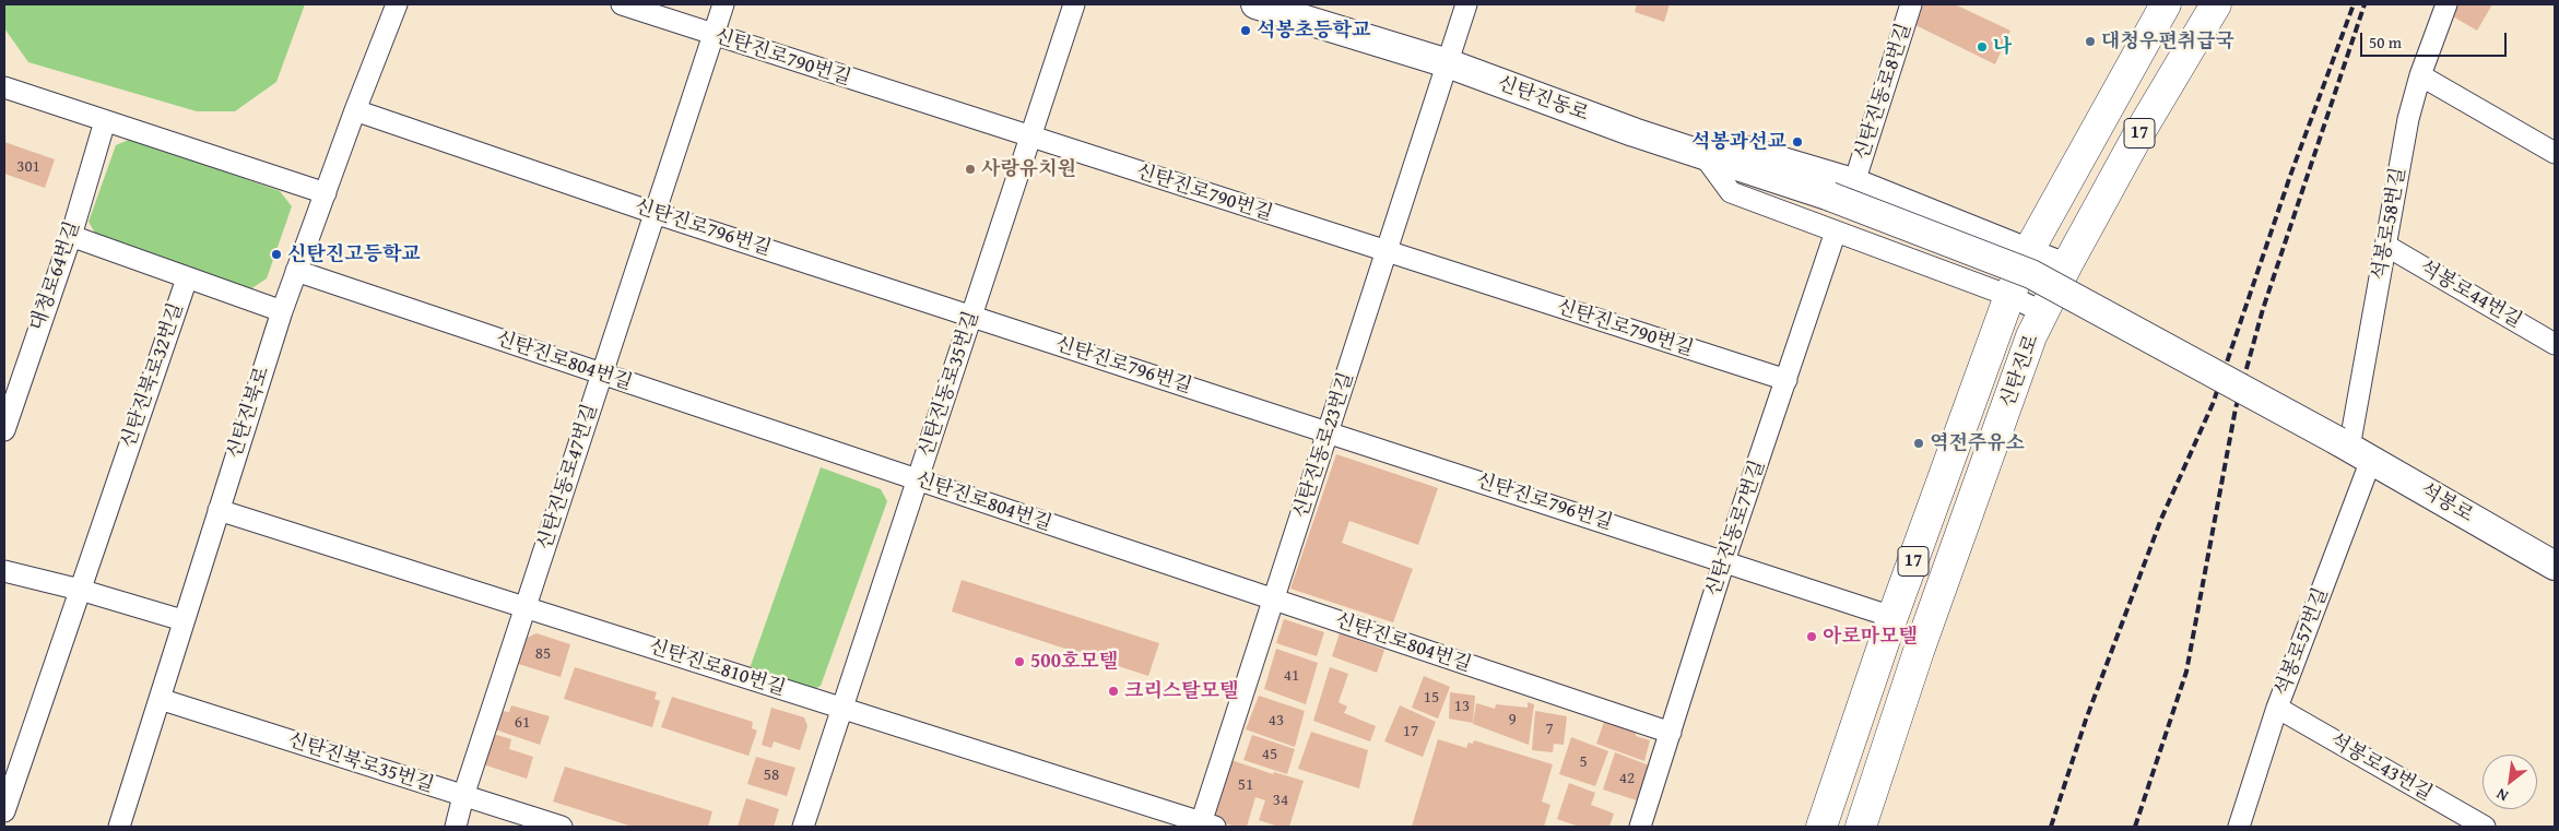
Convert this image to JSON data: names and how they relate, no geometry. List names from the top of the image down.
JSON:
{
  "streets": {
    "main road": [
      "신탄진동로",
      "17",
      "신탄진로",
      "석봉로"
    ],
    "street": [
      "신탄진로790번길",
      "신탄진동로8번길",
      "석봉로58번길",
      "신탄진로796번길",
      "대청로64번길",
      "석봉로44번길",
      "신탄진로804번길",
      "신탄진북로32번길",
      "신탄진동로35번길",
      "신탄진북로",
      "신탄진동로23번길",
      "신탄진동로47번길",
      "신탄진동로7번길",
      "석봉로57번길",
      "신탄진로810번길",
      "신탄진북로35번길",
      "석봉로43번길"
    ]
  },
  "crossings": [
    ["신탄진로790번길", "신탄진동로35번길"],
    ["신탄진로790번길", "신탄진동로23번길"],
    ["신탄진로790번길", "신탄진동로47번길"],
    ["신탄진로790번길", "신탄진동로7번길"],
    ["신탄진동로", "신탄진동로23번길"],
    ["신탄진동로", "석봉로"],
    ["석봉로58번길", "석봉로44번길"],
    ["석봉로58번길", "석봉로"],
    ["석봉로58번길", "석봉로57번길"],
    ["신탄진로796번길", "신탄진로"],
    ["신탄진로796번길", "신탄진동로35번길"],
    ["신탄진로796번길", "신탄진북로"],
    ["신탄진로796번길", "신탄진동로23번길"],
    ["신탄진로796번길", "신탄진동로47번길"],
    ["신탄진로796번길", "신탄진동로7번길"],
    ["대청로64번길", "신탄진북로32번길"],
    ["신탄진로804번길", "신탄진동로35번길"],
    ["신탄진로804번길", "신탄진북로"],
    ["신탄진로804번길", "신탄진동로23번길"],
    ["신탄진로804번길", "신탄진동로47번길"],
    ["신탄진로804번길", "신탄진동로7번길"],
    ["신탄진동로35번길", "신탄진로810번길"],
    ["신탄진북로", "신탄진로810번길"],
    ["신탄진북로", "신탄진북로35번길"],
    ["신탄진동로23번길", "신탄진로810번길"],
    ["신탄진동로47번길", "신탄진로810번길"],
    ["신탄진동로47번길", "신탄진북로35번길"],
    ["석봉로", "석봉로57번길"],
    ["석봉로57번길", "석봉로43번길"]
  ],
  "places": [
    "석봉초등학교",
    "대청우편취급국",
    "나",
    "석봉과선교",
    "사랑유치원",
    "신탄진고등학교",
    "역전주유소",
    "아로마모텔",
    "500호모텔",
    "크리스탈모텔"
  ],
  "house_numbers": [
    "301",
    "85",
    "41",
    "15",
    "13",
    "9",
    "43",
    "61",
    "7",
    "17",
    "45",
    "5",
    "58",
    "42",
    "51",
    "34"
  ],
  "scale_bar": "50 m",
  "north": "bottom left"
}
